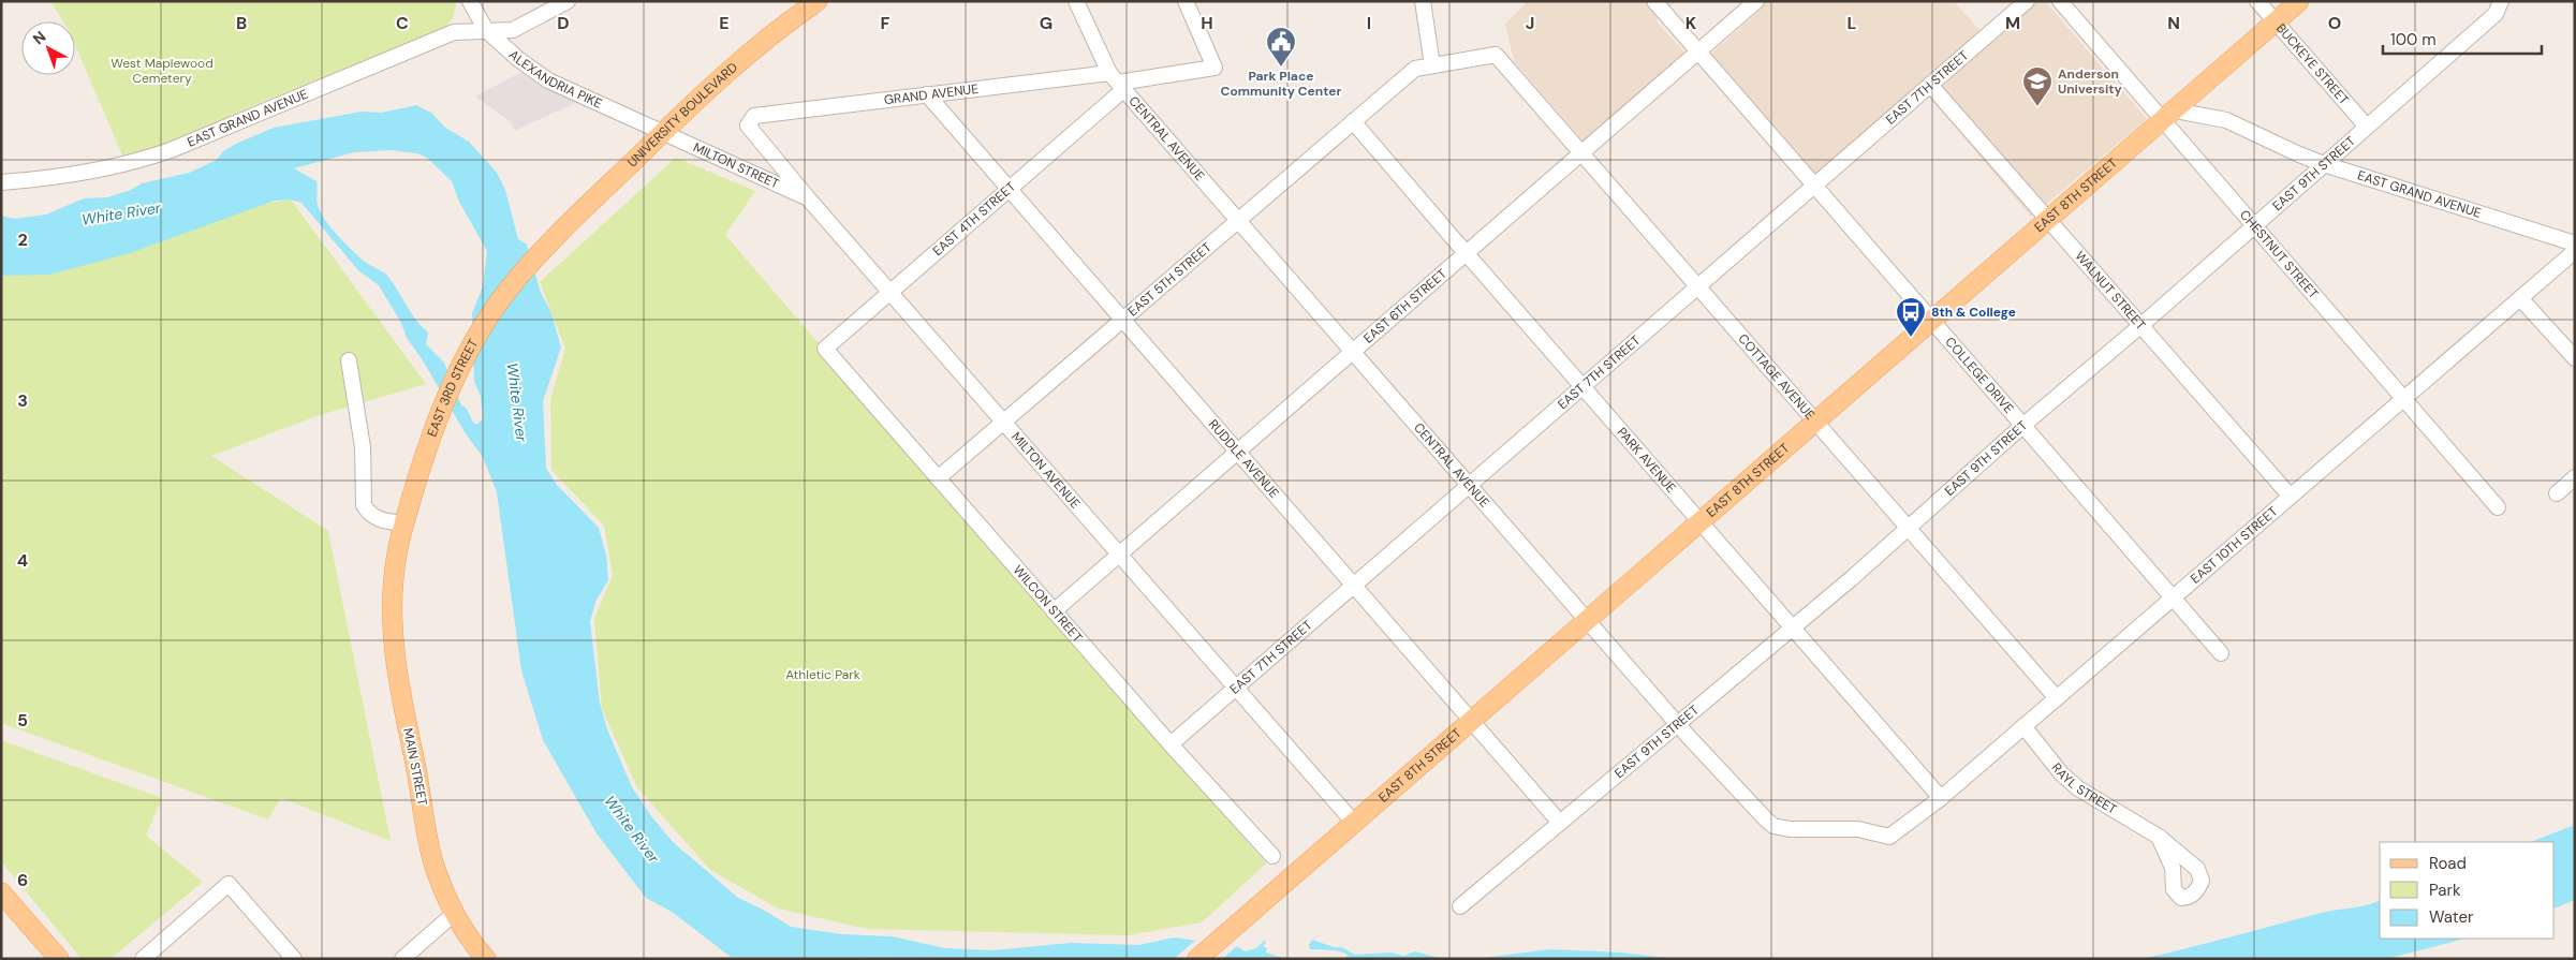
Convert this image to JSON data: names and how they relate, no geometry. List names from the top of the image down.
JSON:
{
  "streets": {
    "main road": [
      "UNIVERSITY BOULEVARD",
      "EAST 8TH STREET",
      "EAST 3RD STREET",
      "MAIN STREET"
    ],
    "street": [
      "BUCKEYE STREET",
      "ALEXANDRIA PIKE",
      "EAST 7TH STREET",
      "GRAND AVENUE",
      "EAST GRAND AVENUE",
      "CENTRAL AVENUE",
      "MILTON STREET",
      "EAST 9TH STREET",
      "EAST 4TH STREET",
      "CHESTNUT STREET",
      "EAST 5TH STREET",
      "WALNUT STREET",
      "EAST 6TH STREET",
      "COTTAGE AVENUE",
      "COLLEGE DRIVE",
      "RUDDLE AVENUE",
      "PARK AVENUE",
      "MILTON AVENUE",
      "EAST 10TH STREET",
      "WILCON STREET",
      "RAYL STREET"
    ]
  },
  "crossings": [
    ["BUCKEYE STREET", "EAST 9TH STREET"],
    ["BUCKEYE STREET", "EAST 8TH STREET"],
    ["ALEXANDRIA PIKE", "UNIVERSITY BOULEVARD"],
    ["ALEXANDRIA PIKE", "EAST GRAND AVENUE"],
    ["ALEXANDRIA PIKE", "MILTON STREET"],
    ["EAST 7TH STREET", "CENTRAL AVENUE"],
    ["EAST 7TH STREET", "WALNUT STREET"],
    ["EAST 7TH STREET", "COTTAGE AVENUE"],
    ["EAST 7TH STREET", "COLLEGE DRIVE"],
    ["EAST 7TH STREET", "RUDDLE AVENUE"],
    ["EAST 7TH STREET", "PARK AVENUE"],
    ["EAST 7TH STREET", "MILTON AVENUE"],
    ["EAST 7TH STREET", "WILCON STREET"],
    ["GRAND AVENUE", "CENTRAL AVENUE"],
    ["GRAND AVENUE", "EAST 4TH STREET"],
    ["GRAND AVENUE", "RUDDLE AVENUE"],
    ["GRAND AVENUE", "MILTON AVENUE"],
    ["UNIVERSITY BOULEVARD", "MILTON STREET"],
    ["UNIVERSITY BOULEVARD", "EAST 3RD STREET"],
    ["EAST GRAND AVENUE", "EAST 9TH STREET"],
    ["EAST GRAND AVENUE", "EAST 8TH STREET"],
    ["EAST GRAND AVENUE", "CHESTNUT STREET"],
    ["CENTRAL AVENUE", "EAST 9TH STREET"],
    ["CENTRAL AVENUE", "EAST 8TH STREET"],
    ["CENTRAL AVENUE", "EAST 4TH STREET"],
    ["CENTRAL AVENUE", "EAST 5TH STREET"],
    ["CENTRAL AVENUE", "EAST 6TH STREET"],
    ["CENTRAL AVENUE", "EAST 10TH STREET"],
    ["MILTON STREET", "MILTON AVENUE"],
    ["EAST 9TH STREET", "CHESTNUT STREET"],
    ["EAST 9TH STREET", "WALNUT STREET"],
    ["EAST 9TH STREET", "COTTAGE AVENUE"],
    ["EAST 9TH STREET", "COLLEGE DRIVE"],
    ["EAST 9TH STREET", "RUDDLE AVENUE"],
    ["EAST 9TH STREET", "PARK AVENUE"],
    ["EAST 8TH STREET", "CHESTNUT STREET"],
    ["EAST 8TH STREET", "WALNUT STREET"],
    ["EAST 8TH STREET", "COTTAGE AVENUE"],
    ["EAST 8TH STREET", "COLLEGE DRIVE"],
    ["EAST 8TH STREET", "RUDDLE AVENUE"],
    ["EAST 8TH STREET", "PARK AVENUE"],
    ["EAST 8TH STREET", "MILTON AVENUE"],
    ["EAST 4TH STREET", "RUDDLE AVENUE"],
    ["EAST 4TH STREET", "MILTON AVENUE"],
    ["EAST 4TH STREET", "WILCON STREET"],
    ["CHESTNUT STREET", "EAST 10TH STREET"],
    ["EAST 5TH STREET", "COTTAGE AVENUE"],
    ["EAST 5TH STREET", "RUDDLE AVENUE"],
    ["EAST 5TH STREET", "PARK AVENUE"],
    ["EAST 5TH STREET", "MILTON AVENUE"],
    ["EAST 5TH STREET", "WILCON STREET"],
    ["WALNUT STREET", "EAST 10TH STREET"],
    ["EAST 6TH STREET", "COTTAGE AVENUE"],
    ["EAST 6TH STREET", "COLLEGE DRIVE"],
    ["EAST 6TH STREET", "RUDDLE AVENUE"],
    ["EAST 6TH STREET", "PARK AVENUE"],
    ["EAST 6TH STREET", "MILTON AVENUE"],
    ["EAST 6TH STREET", "WILCON STREET"],
    ["COTTAGE AVENUE", "EAST 10TH STREET"],
    ["COLLEGE DRIVE", "EAST 10TH STREET"],
    ["EAST 3RD STREET", "MAIN STREET"],
    ["PARK AVENUE", "EAST 10TH STREET"],
    ["EAST 10TH STREET", "RAYL STREET"]
  ],
  "water": ["White River"],
  "parks": ["West Maplewood Cemetery", "Athletic Park"],
  "places": {
    "public building": ["Park Place Community Center"],
    "school or university": ["Anderson University"],
    "bus stop": ["8th & College"]
  },
  "legend": ["Road", "Park", "Water"],
  "scale_bar": "100 m",
  "north": "top left",
  "grid": {
    "columns": [
      "B",
      "C",
      "D",
      "E",
      "F",
      "G",
      "H",
      "I",
      "J",
      "K",
      "L",
      "M",
      "N",
      "O"
    ],
    "rows": [
      "2",
      "3",
      "4",
      "5",
      "6"
    ]
  }
}
